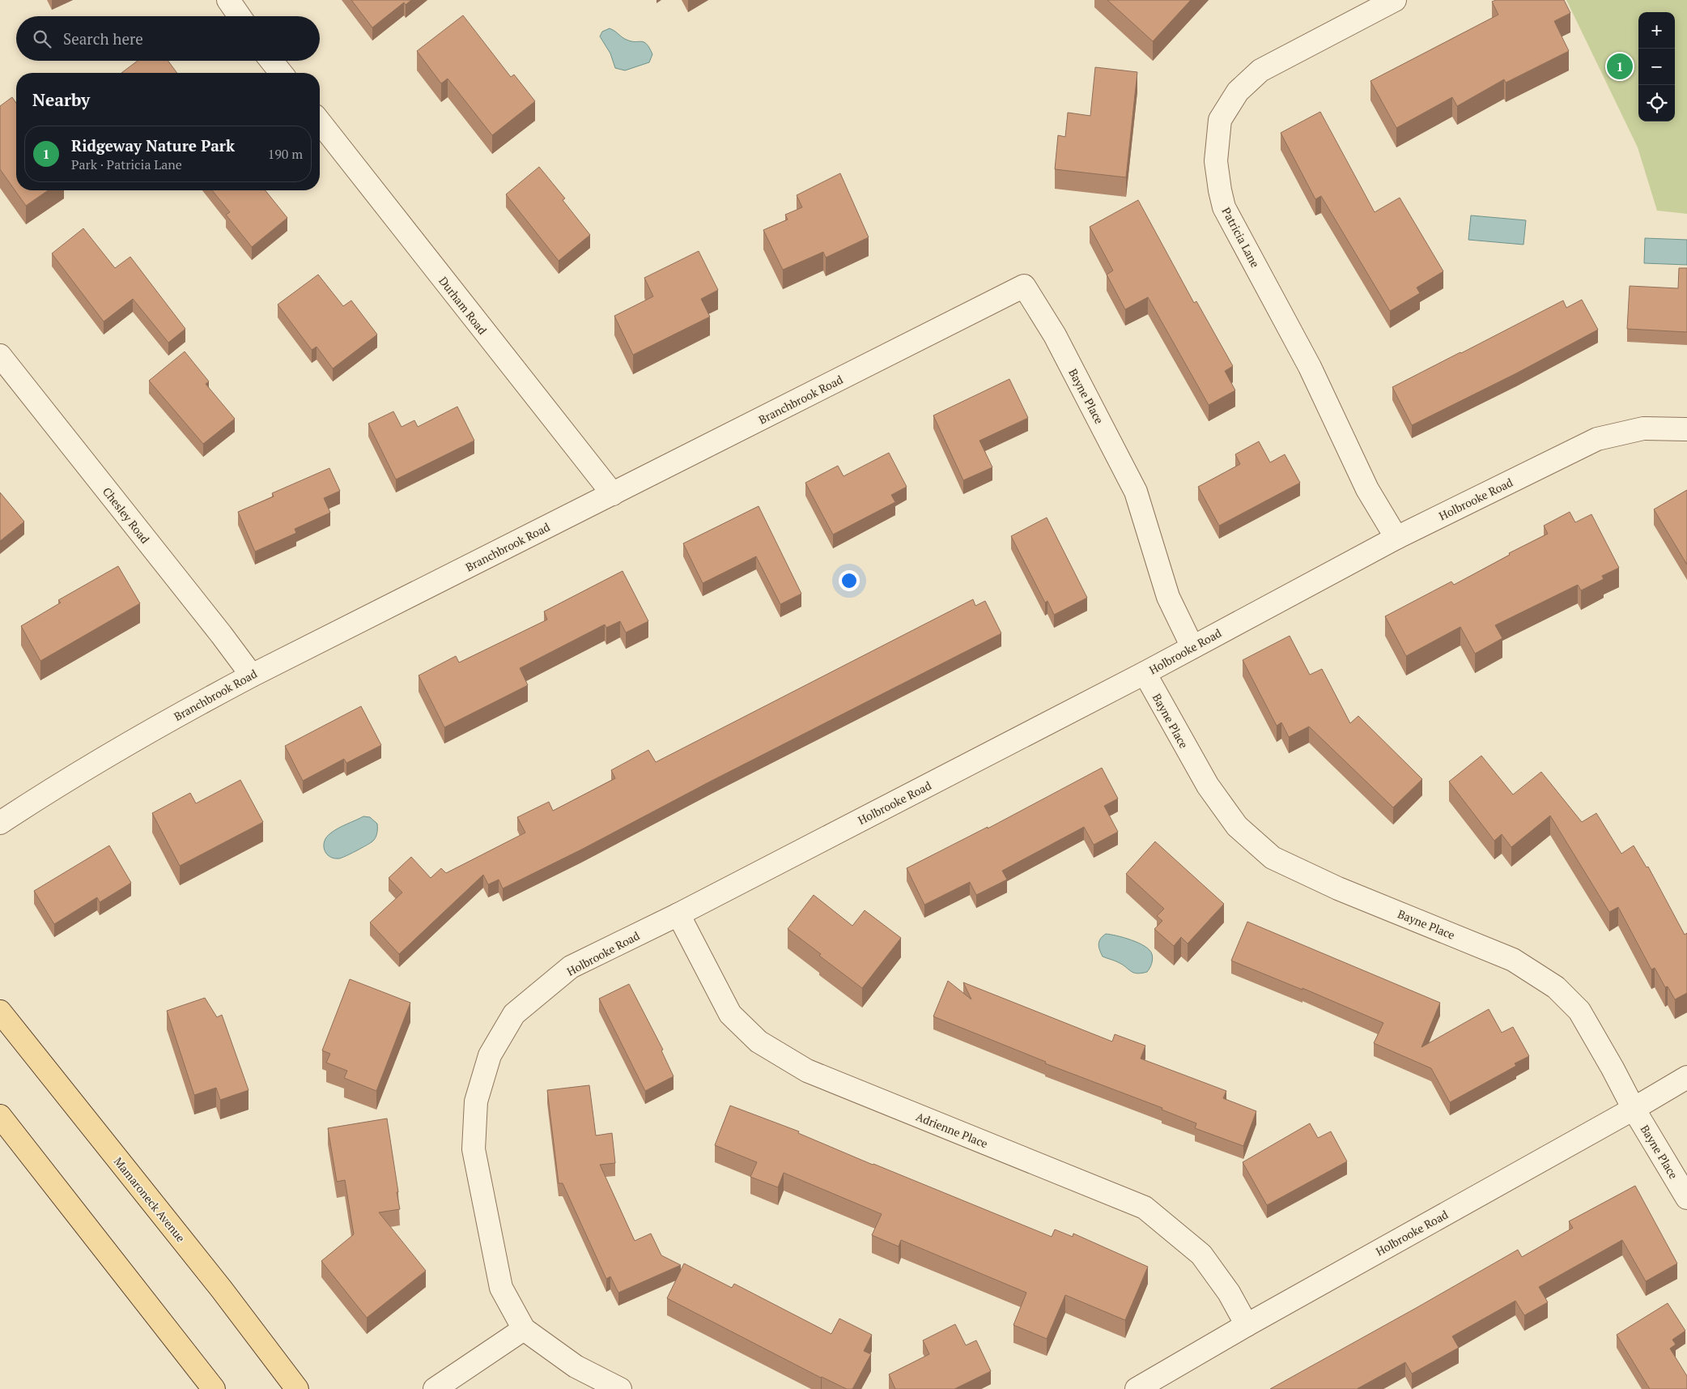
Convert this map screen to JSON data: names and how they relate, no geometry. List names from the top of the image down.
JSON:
{
  "streets": {
    "main road": ["Mamaroneck Avenue"],
    "street": [
      "Patricia Lane",
      "Durham Road",
      "Bayne Place",
      "Branchbrook Road",
      "Holbrooke Road",
      "Chesley Road",
      "Adrienne Place"
    ]
  },
  "crossings": [
    ["Patricia Lane", "Holbrooke Road"],
    ["Durham Road", "Branchbrook Road"],
    ["Bayne Place", "Branchbrook Road"],
    ["Bayne Place", "Holbrooke Road"],
    ["Branchbrook Road", "Chesley Road"],
    ["Holbrooke Road", "Adrienne Place"]
  ],
  "page": {
    "map_buttons": ["+", "−"],
    "search": "Search here",
    "pins": "1",
    "heading": "Nearby",
    "list": [
      {
        "mark": "1",
        "name": "Ridgeway Nature Park",
        "note": "Park · Patricia Lane",
        "value": "190 m"
      }
    ]
  }
}
